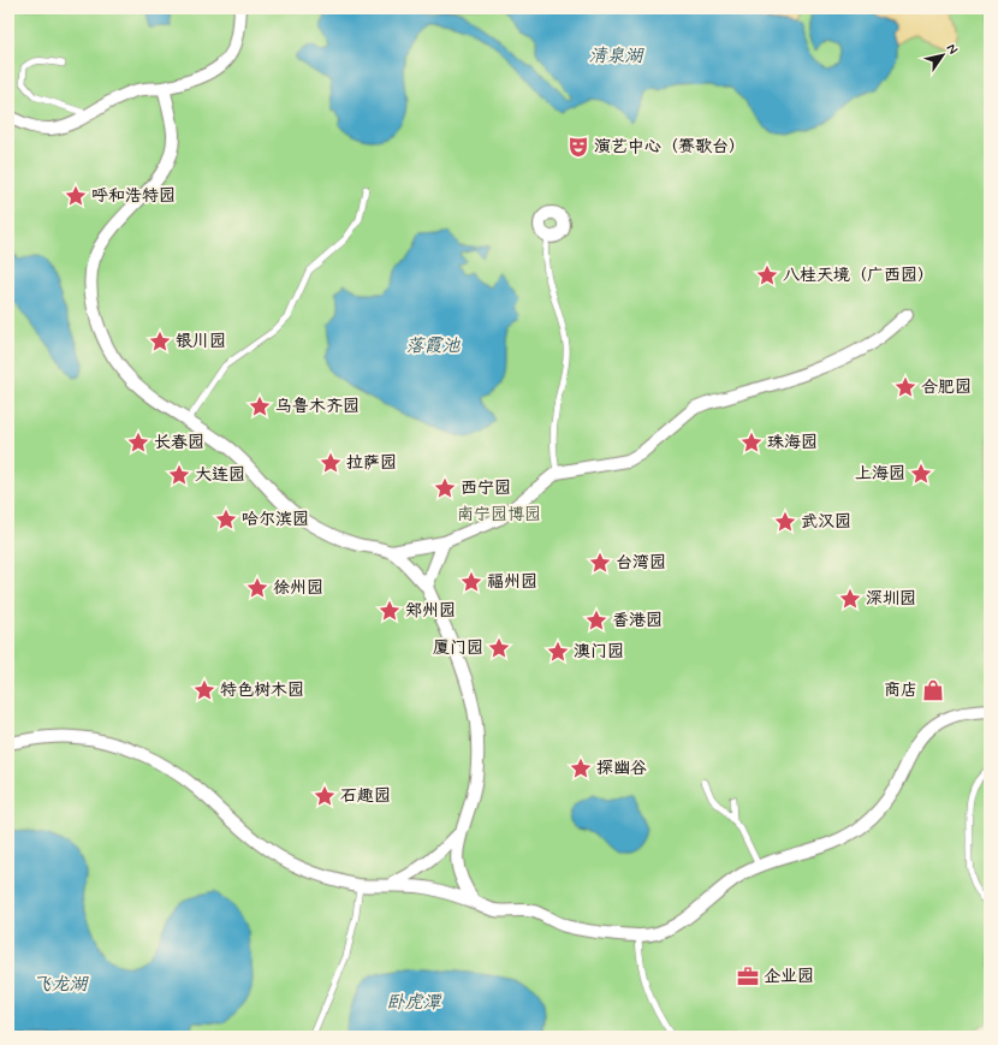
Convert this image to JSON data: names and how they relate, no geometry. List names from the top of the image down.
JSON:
{
  "water": [
    "清泉湖",
    "落霞池",
    "飞龙湖",
    "卧虎潭"
  ],
  "parks": ["南宁园博园"],
  "places": {
    "theatre": ["演艺中心（赛歌台）"],
    "place": [
      "呼和浩特园",
      "八桂天境（广西园）",
      "银川园",
      "合肥园",
      "乌鲁木齐园",
      "长春园",
      "珠海园",
      "拉萨园",
      "上海园",
      "大连园",
      "西宁园",
      "哈尔滨园",
      "武汉园",
      "台湾园",
      "福州园",
      "徐州园",
      "深圳园",
      "郑州园",
      "香港园",
      "厦门园",
      "澳门园",
      "特色树木园",
      "探幽谷",
      "石趣园"
    ],
    "shop": ["商店"],
    "office": ["企业园"]
  },
  "north": "top right"
}
